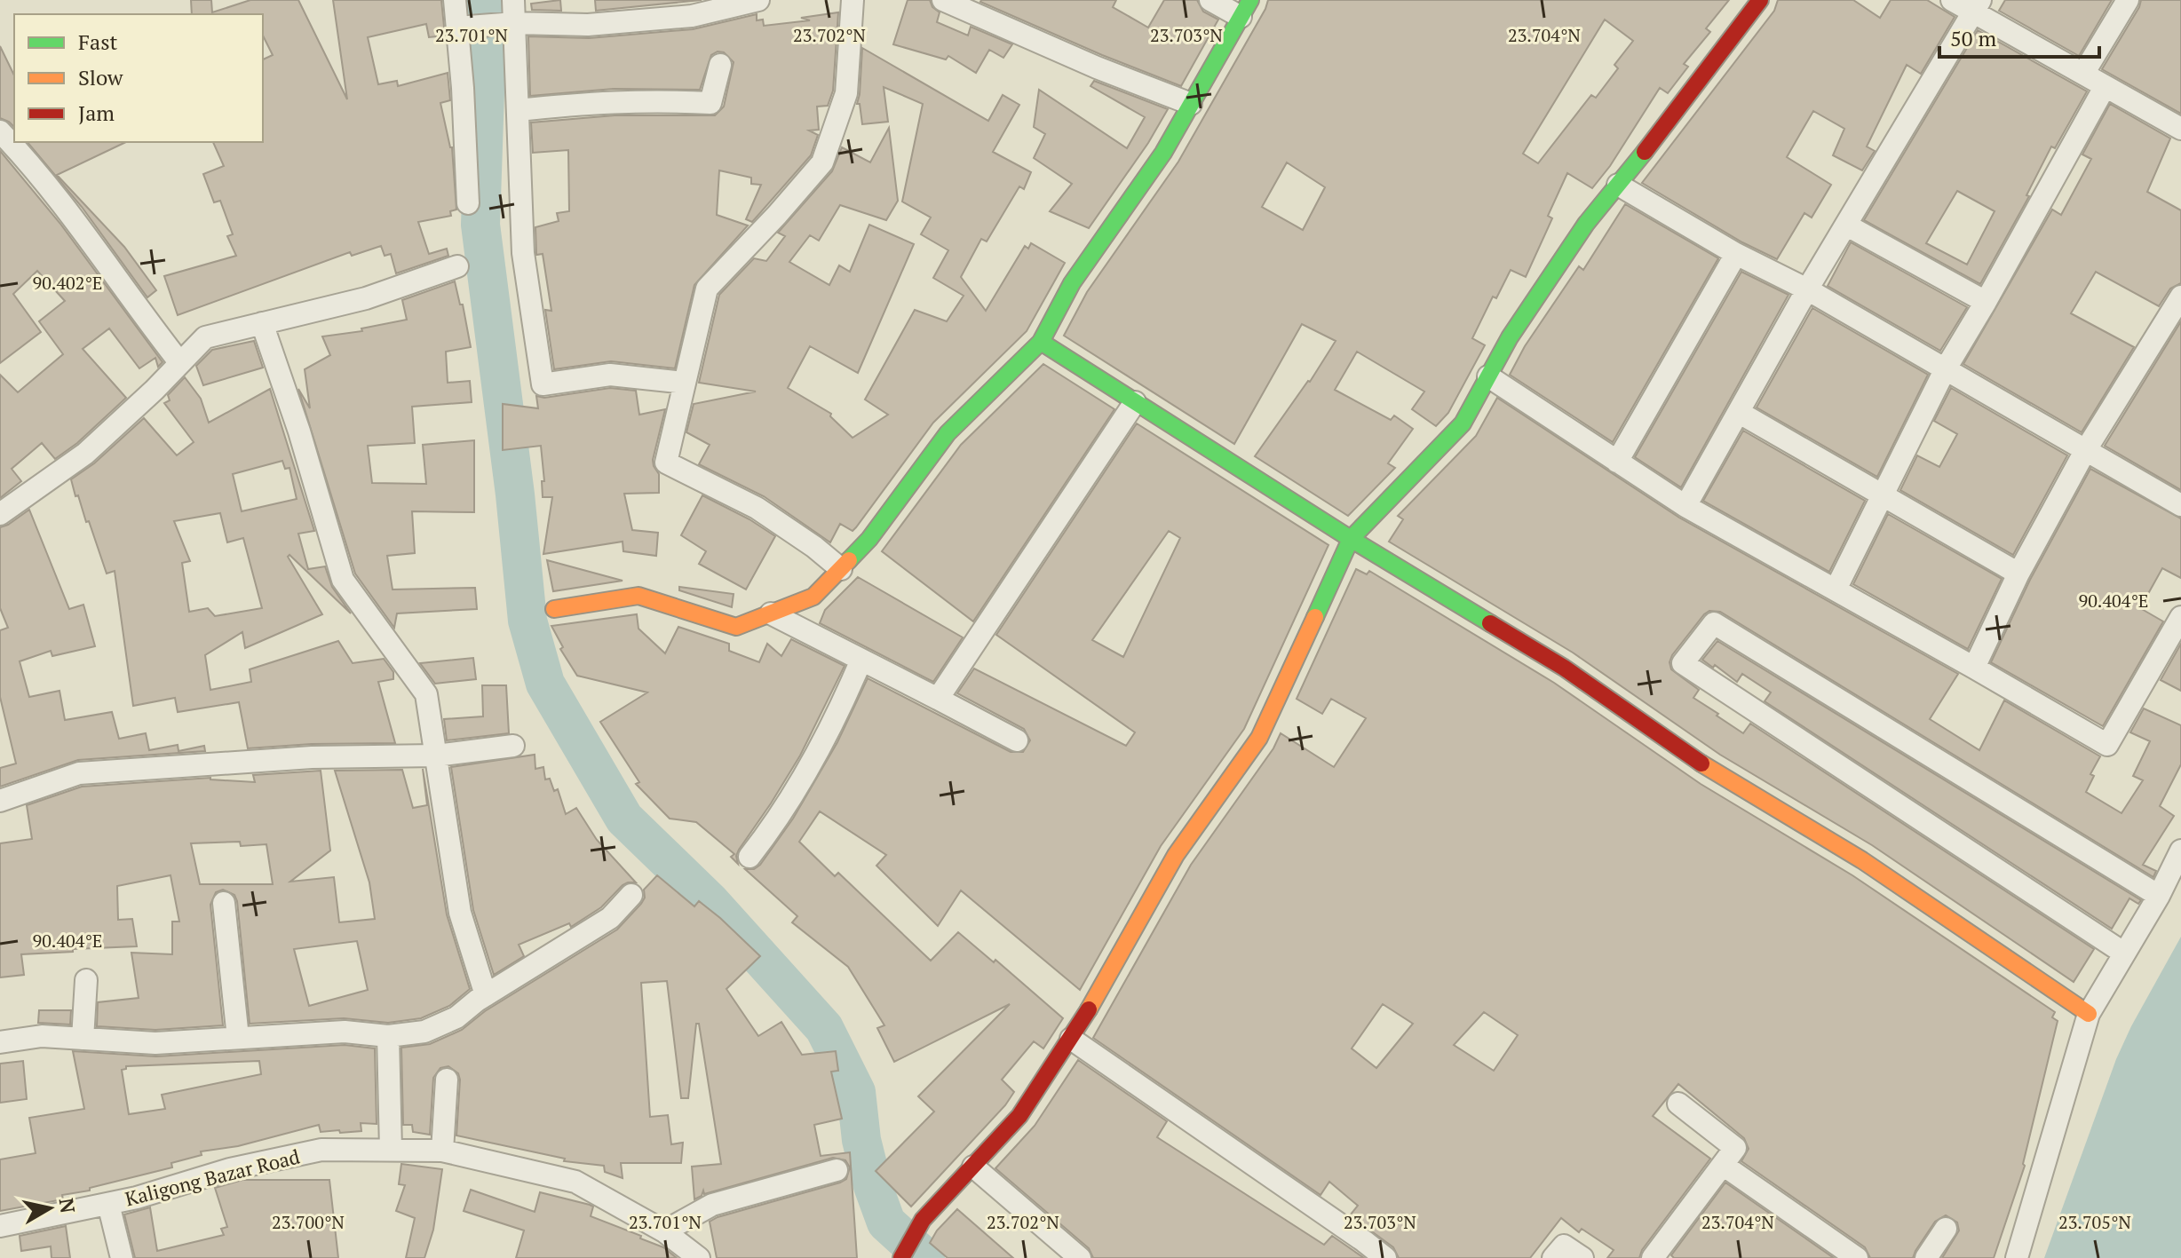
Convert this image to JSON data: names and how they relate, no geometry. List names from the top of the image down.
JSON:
{
  "streets": {
    "street": ["Kaligong Bazar Road"]
  },
  "legend": ["Fast", "Slow", "Jam"],
  "scale_bar": "50 m",
  "north": "right",
  "coordinates": [
    "23.701°N",
    "23.702°N",
    "23.703°N",
    "23.704°N",
    "90.402°E",
    "90.404°E",
    "23.700°N",
    "23.705°N"
  ]
}
